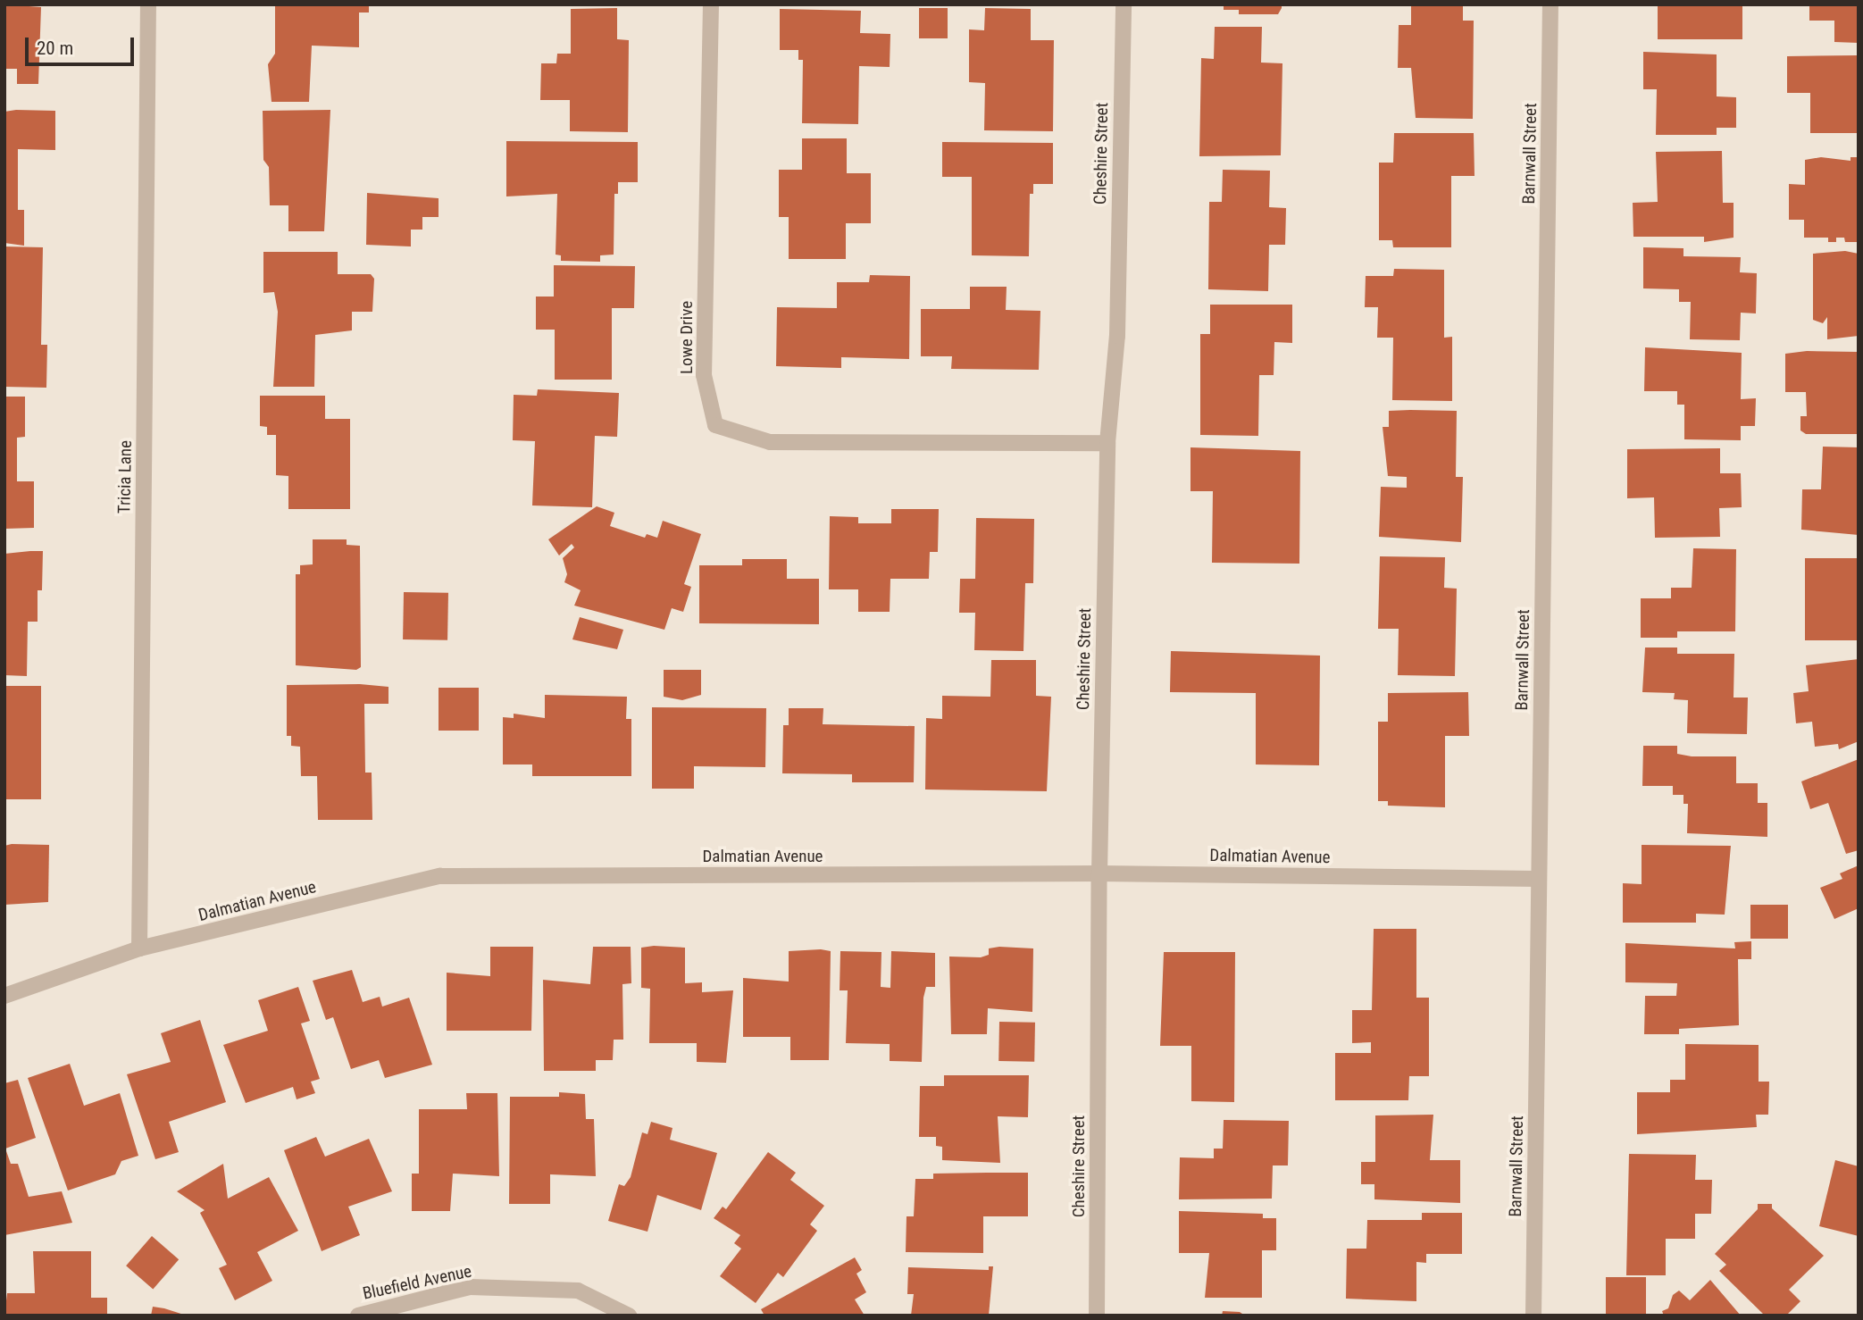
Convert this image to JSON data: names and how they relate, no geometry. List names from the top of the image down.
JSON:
{
  "streets": {
    "street": [
      "Cheshire Street",
      "Barnwall Street",
      "Lowe Drive",
      "Tricia Lane",
      "Dalmatian Avenue",
      "Bluefield Avenue"
    ]
  },
  "crossings": [
    ["Cheshire Street", "Lowe Drive"],
    ["Cheshire Street", "Dalmatian Avenue"],
    ["Barnwall Street", "Dalmatian Avenue"],
    ["Tricia Lane", "Dalmatian Avenue"]
  ],
  "scale_bar": "20 m"
}
